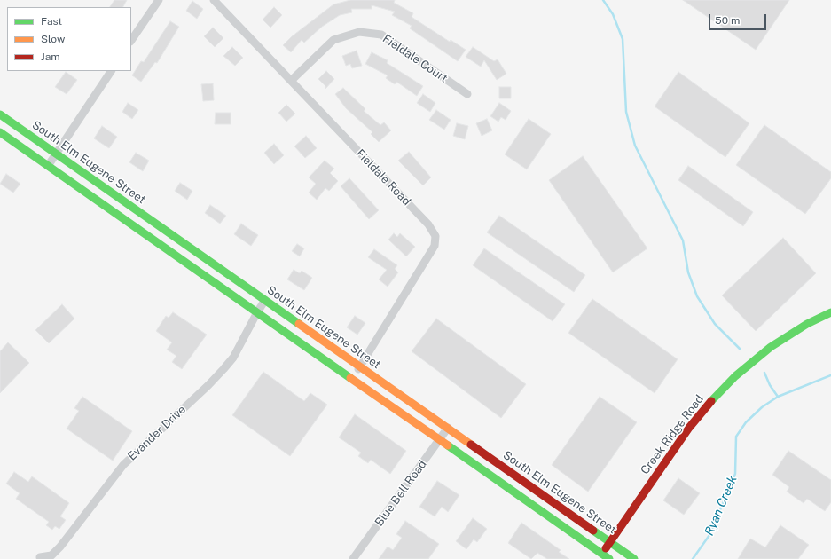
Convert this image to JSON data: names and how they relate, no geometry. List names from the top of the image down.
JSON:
{
  "streets": {
    "main road": ["South Elm Eugene Street", "Creek Ridge Road"],
    "street": [
      "Fieldale Court",
      "Fieldale Road",
      "Evander Drive",
      "Blue Bell Road"
    ]
  },
  "crossings": [
    ["Fieldale Court", "Fieldale Road"],
    ["South Elm Eugene Street", "Fieldale Road"],
    ["South Elm Eugene Street", "Evander Drive"],
    ["South Elm Eugene Street", "Creek Ridge Road"],
    ["South Elm Eugene Street", "Blue Bell Road"]
  ],
  "water": ["Ryan Creek"],
  "legend": ["Fast", "Slow", "Jam"],
  "scale_bar": "50 m"
}
